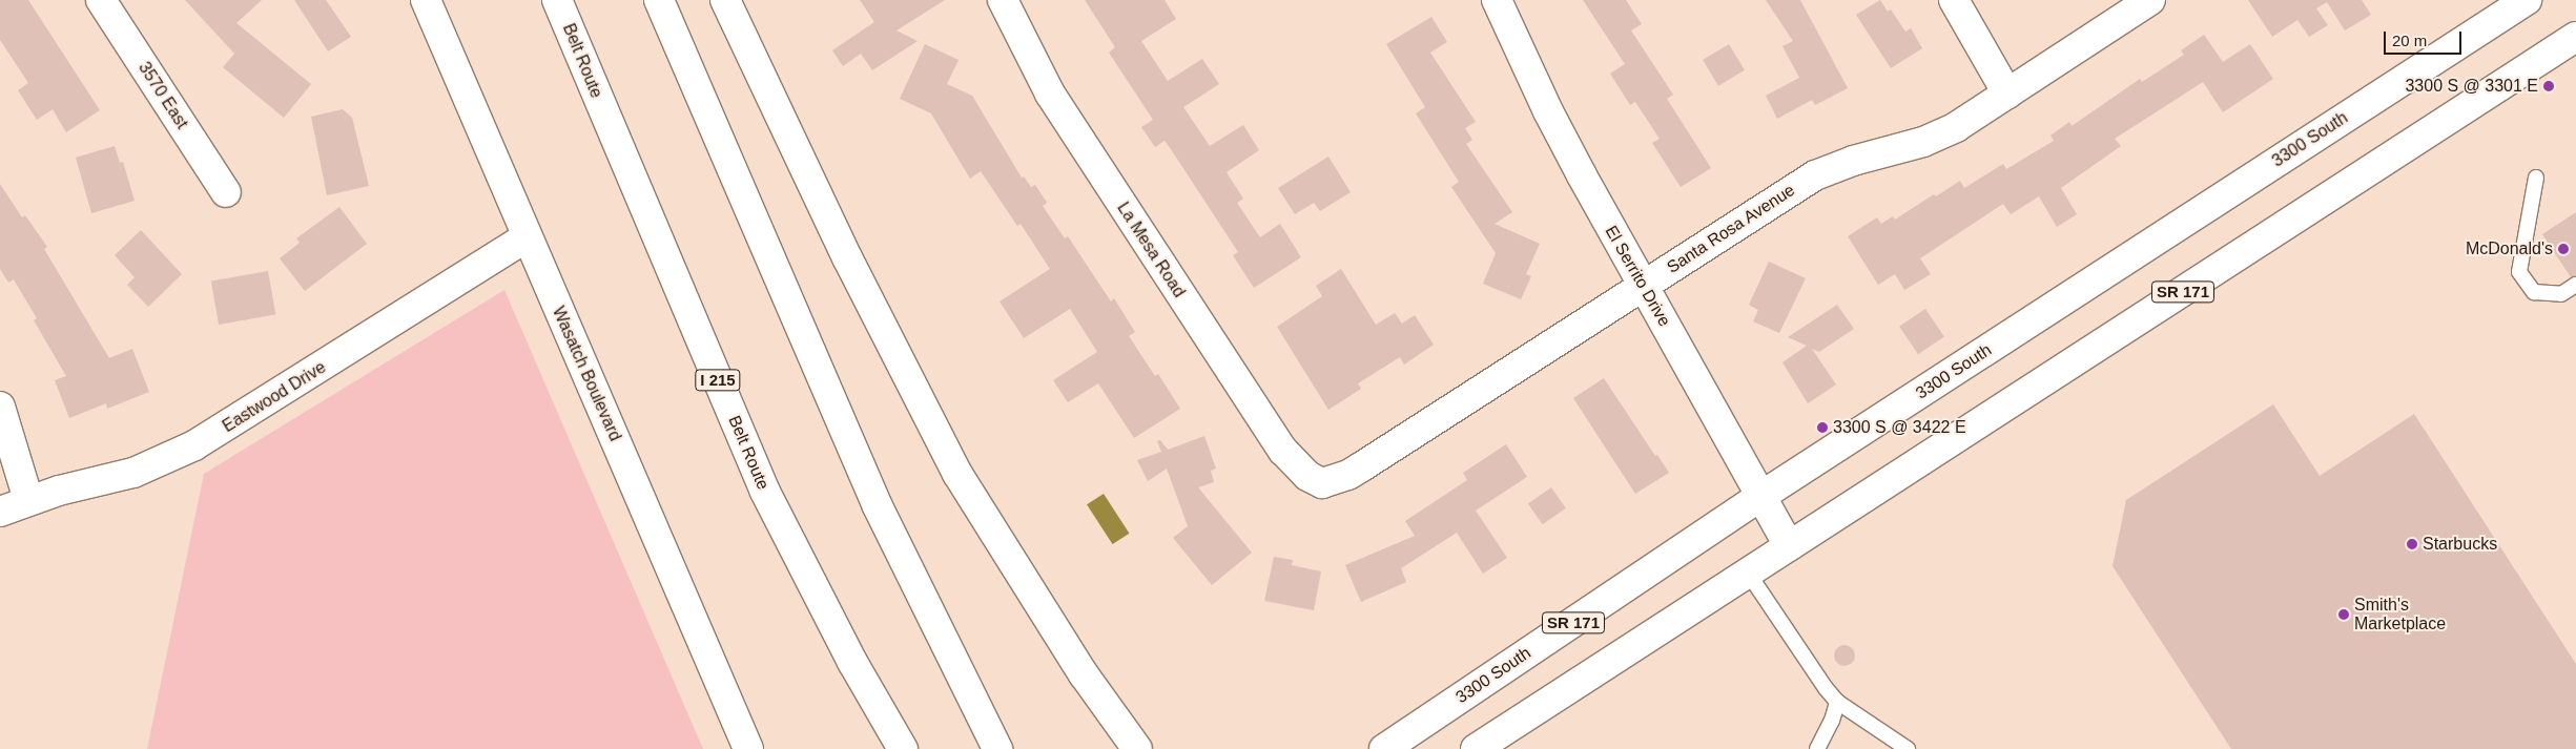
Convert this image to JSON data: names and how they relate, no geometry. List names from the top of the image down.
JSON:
{
  "streets": {
    "main road": [
      "Belt Route",
      "3570 East",
      "3300 South",
      "Santa Rosa Avenue",
      "La Mesa Road",
      "El Serrito Drive",
      "SR 171",
      "Wasatch Boulevard",
      "I 215",
      "Eastwood Drive"
    ]
  },
  "crossings": [
    ["3300 South", "El Serrito Drive"],
    ["Santa Rosa Avenue", "La Mesa Road"],
    ["Santa Rosa Avenue", "El Serrito Drive"],
    ["El Serrito Drive", "SR 171"],
    ["Wasatch Boulevard", "Eastwood Drive"]
  ],
  "places": [
    "3300 S @ 3301 E",
    "McDonald's",
    "3300 S @ 3422 E",
    "Starbucks",
    "Smith's Marketplace"
  ],
  "scale_bar": "20 m"
}
